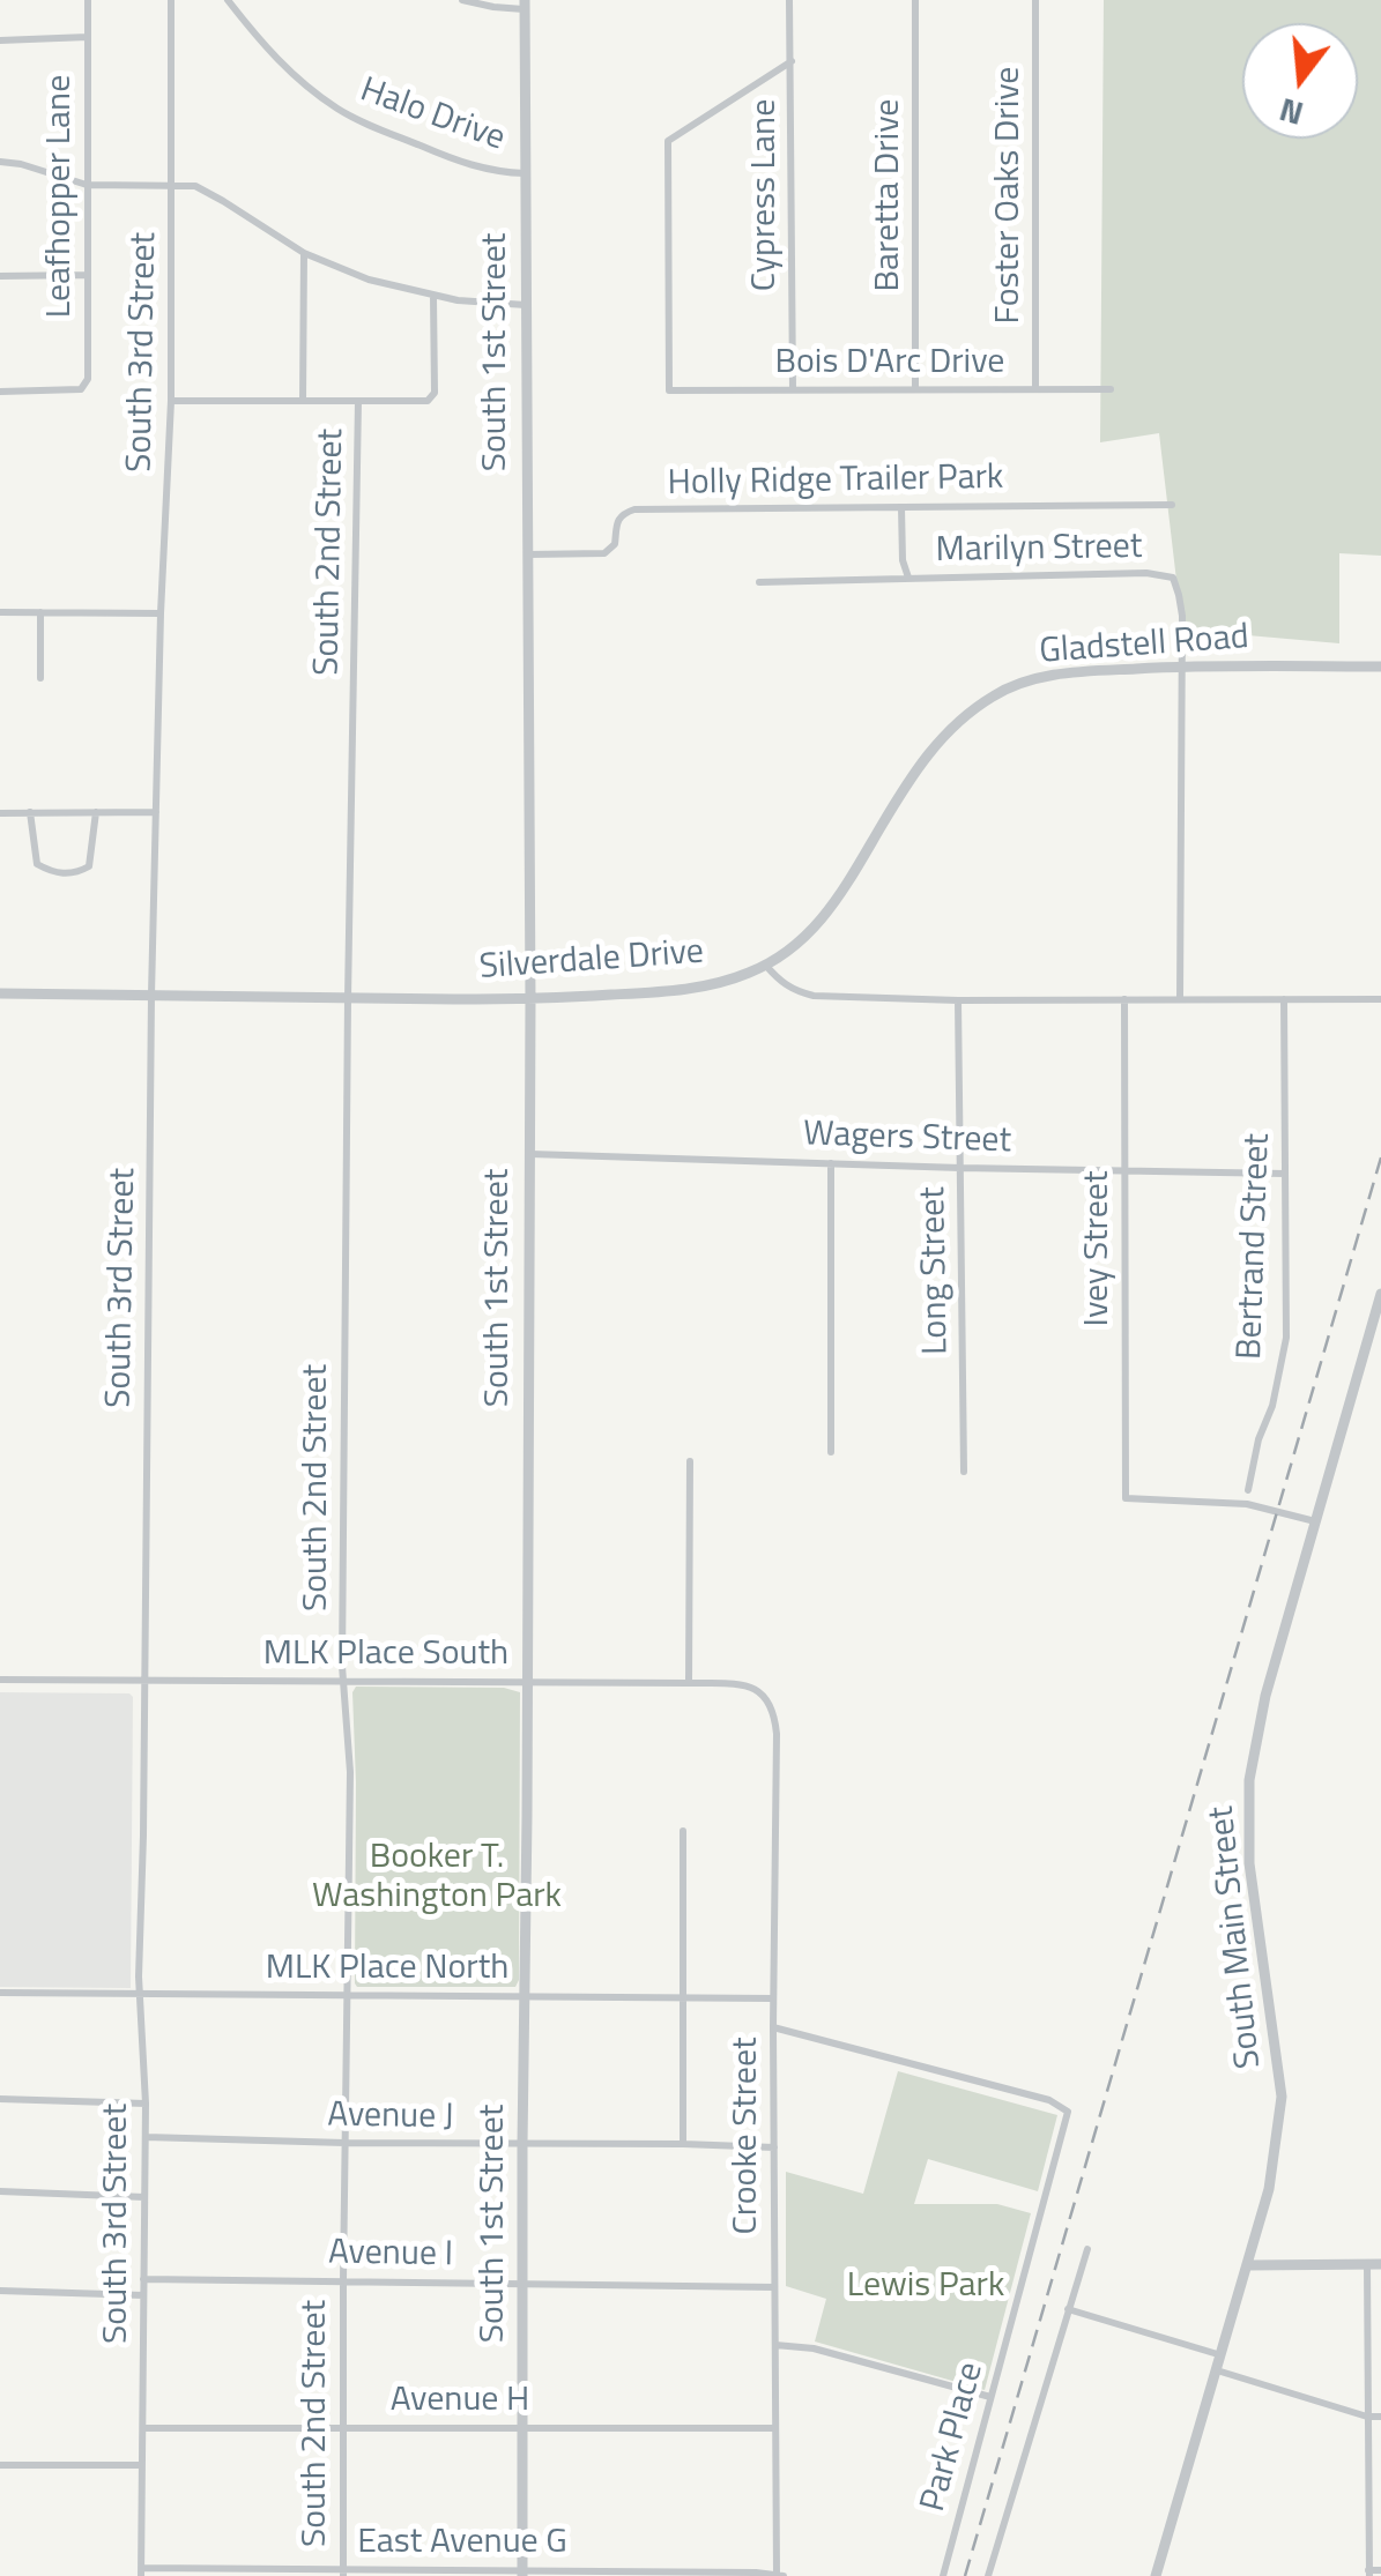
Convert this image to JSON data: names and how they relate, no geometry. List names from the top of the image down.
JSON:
{
  "streets": {
    "street": [
      "Halo Drive",
      "Cypress Lane",
      "Baretta Drive",
      "Foster Oaks Drive",
      "Leafhopper Lane",
      "South 3rd Street",
      "South 1st Street",
      "Bois D'Arc Drive",
      "Holly Ridge Trailer Park",
      "Marilyn Street",
      "South 2nd Street",
      "Gladstell Road",
      "Silverdale Drive",
      "Wagers Street",
      "Bertrand Street",
      "Ivey Street",
      "Long Street",
      "MLK Place South",
      "South Main Street",
      "MLK Place North",
      "Avenue J",
      "Crooke Street",
      "Avenue I",
      "Avenue H",
      "Park Place",
      "East Avenue G"
    ]
  },
  "crossings": [
    ["Halo Drive", "South 1st Street"],
    ["Cypress Lane", "Bois D'Arc Drive"],
    ["Baretta Drive", "Bois D'Arc Drive"],
    ["Foster Oaks Drive", "Bois D'Arc Drive"],
    ["South 3rd Street", "Silverdale Drive"],
    ["South 3rd Street", "MLK Place South"],
    ["South 3rd Street", "MLK Place North"],
    ["South 3rd Street", "Avenue J"],
    ["South 3rd Street", "Avenue I"],
    ["South 3rd Street", "Avenue H"],
    ["South 3rd Street", "East Avenue G"],
    ["South 1st Street", "Holly Ridge Trailer Park"],
    ["South 1st Street", "Silverdale Drive"],
    ["South 1st Street", "Wagers Street"],
    ["South 1st Street", "MLK Place South"],
    ["South 1st Street", "MLK Place North"],
    ["South 1st Street", "Avenue J"],
    ["South 1st Street", "Avenue I"],
    ["South 1st Street", "Avenue H"],
    ["South 1st Street", "East Avenue G"],
    ["Marilyn Street", "Gladstell Road"],
    ["South 2nd Street", "Silverdale Drive"],
    ["South 2nd Street", "MLK Place South"],
    ["South 2nd Street", "MLK Place North"],
    ["South 2nd Street", "Avenue J"],
    ["South 2nd Street", "Avenue I"],
    ["South 2nd Street", "Avenue H"],
    ["South 2nd Street", "East Avenue G"],
    ["Gladstell Road", "Silverdale Drive"],
    ["Wagers Street", "Bertrand Street"],
    ["Wagers Street", "Ivey Street"],
    ["Wagers Street", "Long Street"],
    ["Ivey Street", "South Main Street"],
    ["MLK Place South", "Crooke Street"],
    ["MLK Place North", "Crooke Street"],
    ["Avenue J", "Crooke Street"],
    ["Crooke Street", "Avenue I"],
    ["Crooke Street", "Avenue H"],
    ["Crooke Street", "Park Place"],
    ["Crooke Street", "East Avenue G"]
  ],
  "parks": ["Booker T. Washington Park", "Lewis Park"],
  "north": "bottom"
}
